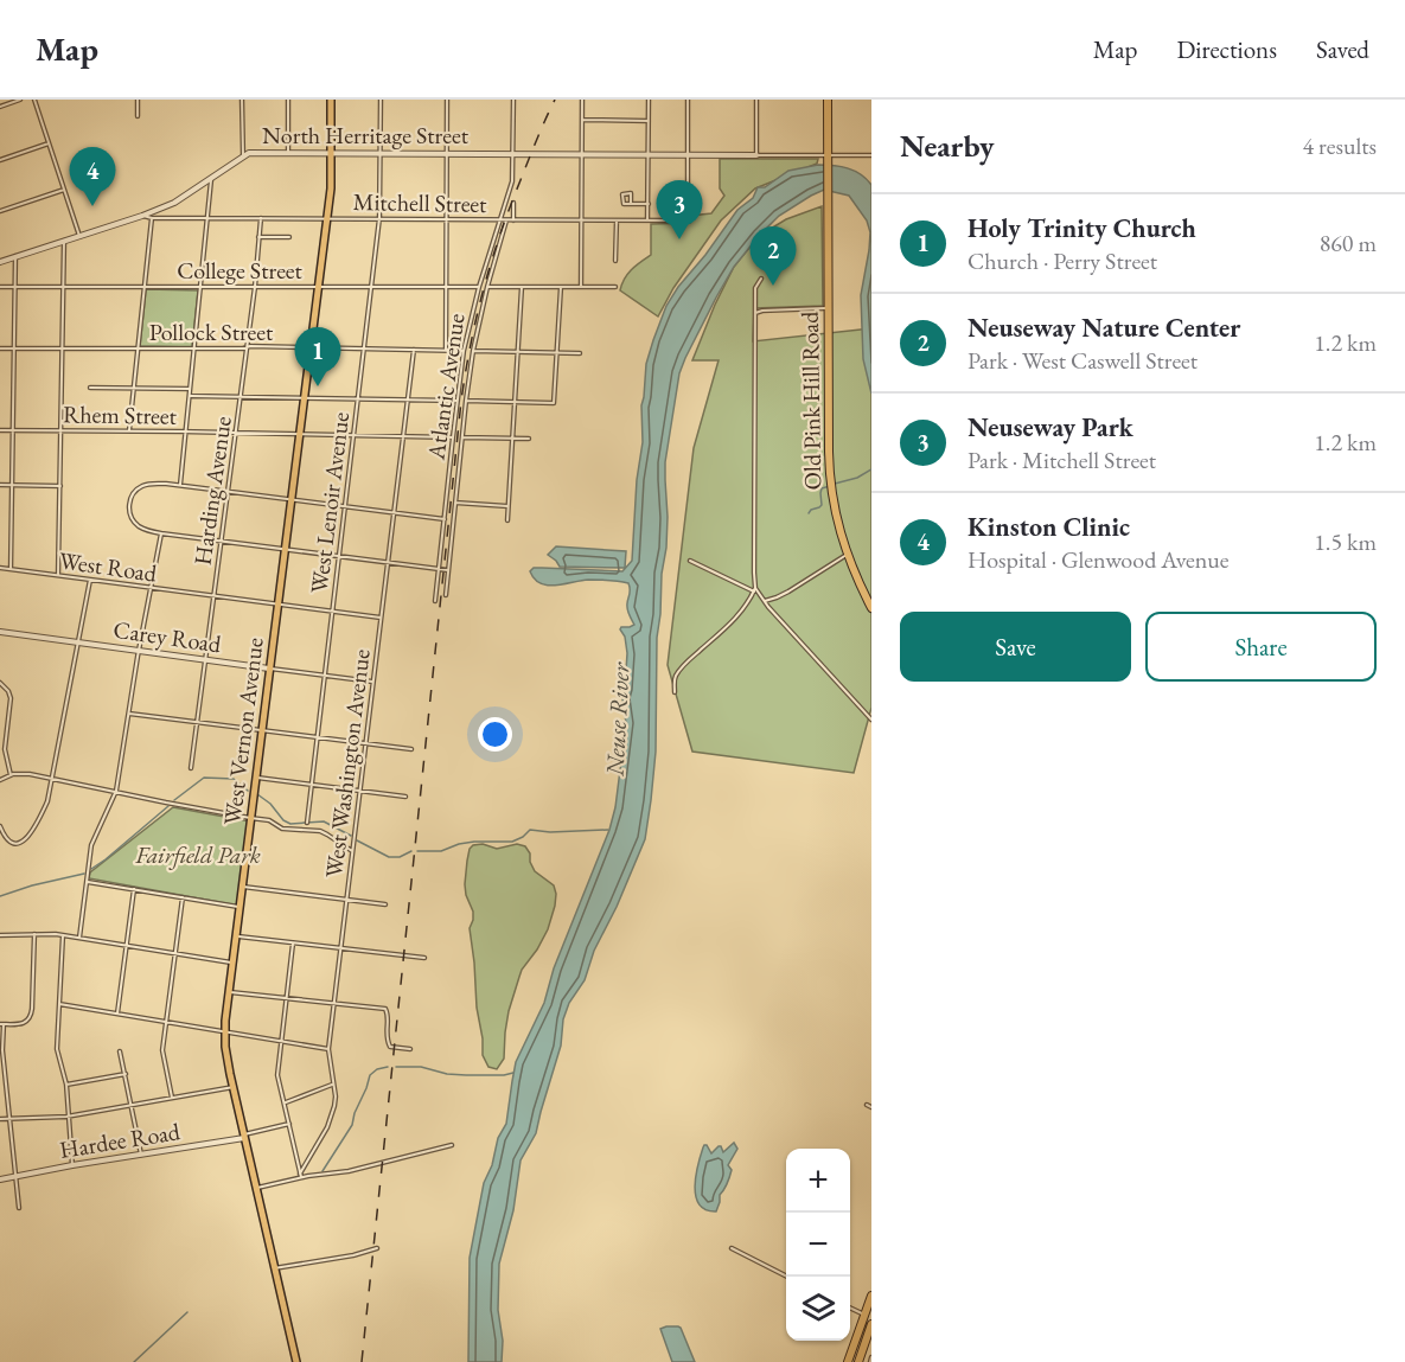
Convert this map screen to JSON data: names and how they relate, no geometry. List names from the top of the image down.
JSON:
{
  "streets": {
    "highway": ["Old Pink Hill Road"],
    "main road": ["West Vernon Avenue"],
    "street": [
      "North Herritage Street",
      "Mitchell Street",
      "College Street",
      "Pollock Street",
      "Atlantic Avenue",
      "Rhem Street",
      "Harding Avenue",
      "West Lenoir Avenue",
      "West Road",
      "Carey Road",
      "West Washington Avenue",
      "Hardee Road"
    ]
  },
  "crossings": [
    ["North Herritage Street", "Mitchell Street"],
    ["North Herritage Street", "Atlantic Avenue"],
    ["North Herritage Street", "West Lenoir Avenue"],
    ["North Herritage Street", "West Vernon Avenue"],
    ["Mitchell Street", "Atlantic Avenue"],
    ["Mitchell Street", "Harding Avenue"],
    ["Mitchell Street", "West Lenoir Avenue"],
    ["Mitchell Street", "West Vernon Avenue"],
    ["College Street", "Atlantic Avenue"],
    ["College Street", "Harding Avenue"],
    ["College Street", "West Lenoir Avenue"],
    ["College Street", "West Vernon Avenue"],
    ["Pollock Street", "Atlantic Avenue"],
    ["Pollock Street", "Harding Avenue"],
    ["Pollock Street", "West Lenoir Avenue"],
    ["Pollock Street", "West Vernon Avenue"],
    ["Pollock Street", "West Washington Avenue"],
    ["Atlantic Avenue", "Rhem Street"],
    ["Rhem Street", "Harding Avenue"],
    ["Rhem Street", "West Lenoir Avenue"],
    ["Rhem Street", "West Vernon Avenue"],
    ["Rhem Street", "West Washington Avenue"],
    ["Harding Avenue", "West Road"],
    ["Harding Avenue", "Carey Road"],
    ["West Lenoir Avenue", "West Road"],
    ["West Lenoir Avenue", "Carey Road"],
    ["West Road", "West Vernon Avenue"],
    ["West Road", "West Washington Avenue"],
    ["Carey Road", "West Vernon Avenue"],
    ["Carey Road", "West Washington Avenue"],
    ["West Vernon Avenue", "Hardee Road"]
  ],
  "water": ["Neuse River"],
  "parks": ["Fairfield Park"],
  "page": {
    "header": "Map",
    "nav": ["Map", "Directions", "Saved"],
    "heading": ["Nearby", "4 results"],
    "pins": [
      "4",
      "3",
      "2",
      "1"
    ],
    "list": [
      {
        "mark": "1",
        "name": "Holy Trinity Church",
        "note": "Church · Perry Street",
        "value": "860 m"
      },
      {
        "mark": "2",
        "name": "Neuseway Nature Center",
        "note": "Park · West Caswell Street",
        "value": "1.2 km"
      },
      {
        "mark": "3",
        "name": "Neuseway Park",
        "note": "Park · Mitchell Street",
        "value": "1.2 km"
      },
      {
        "mark": "4",
        "name": "Kinston Clinic",
        "note": "Hospital · Glenwood Avenue",
        "value": "1.5 km"
      }
    ],
    "buttons": ["Save", "Share"],
    "map_buttons": ["+", "−"]
  }
}
